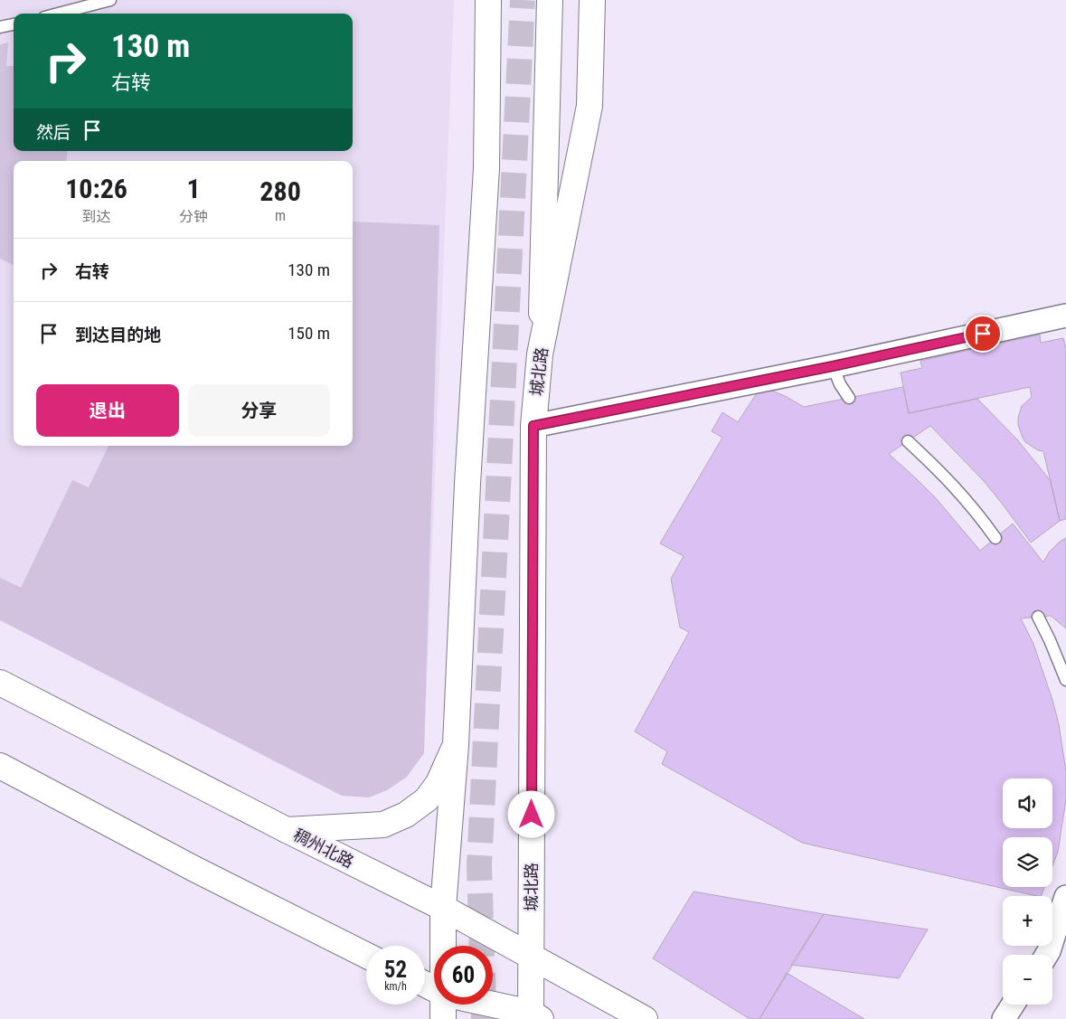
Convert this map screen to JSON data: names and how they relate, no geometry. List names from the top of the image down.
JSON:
{
  "streets": {
    "main road": ["城北路", "稠州北路"]
  },
  "crossings": [
    ["城北路", "稠州北路"]
  ],
  "page": {
    "turn": ["130 m", "右转"],
    "then": "然后",
    "eta": [
      "10:26",
      "到达",
      "1",
      "分钟",
      "280",
      "m"
    ],
    "list": [
      {
        "name": "右转",
        "value": "130 m"
      },
      {
        "name": "到达目的地",
        "value": "150 m"
      }
    ],
    "buttons": ["退出", "分享"],
    "map_buttons": ["+", "−"],
    "speed": "52 km/h",
    "limit": "60"
  }
}
